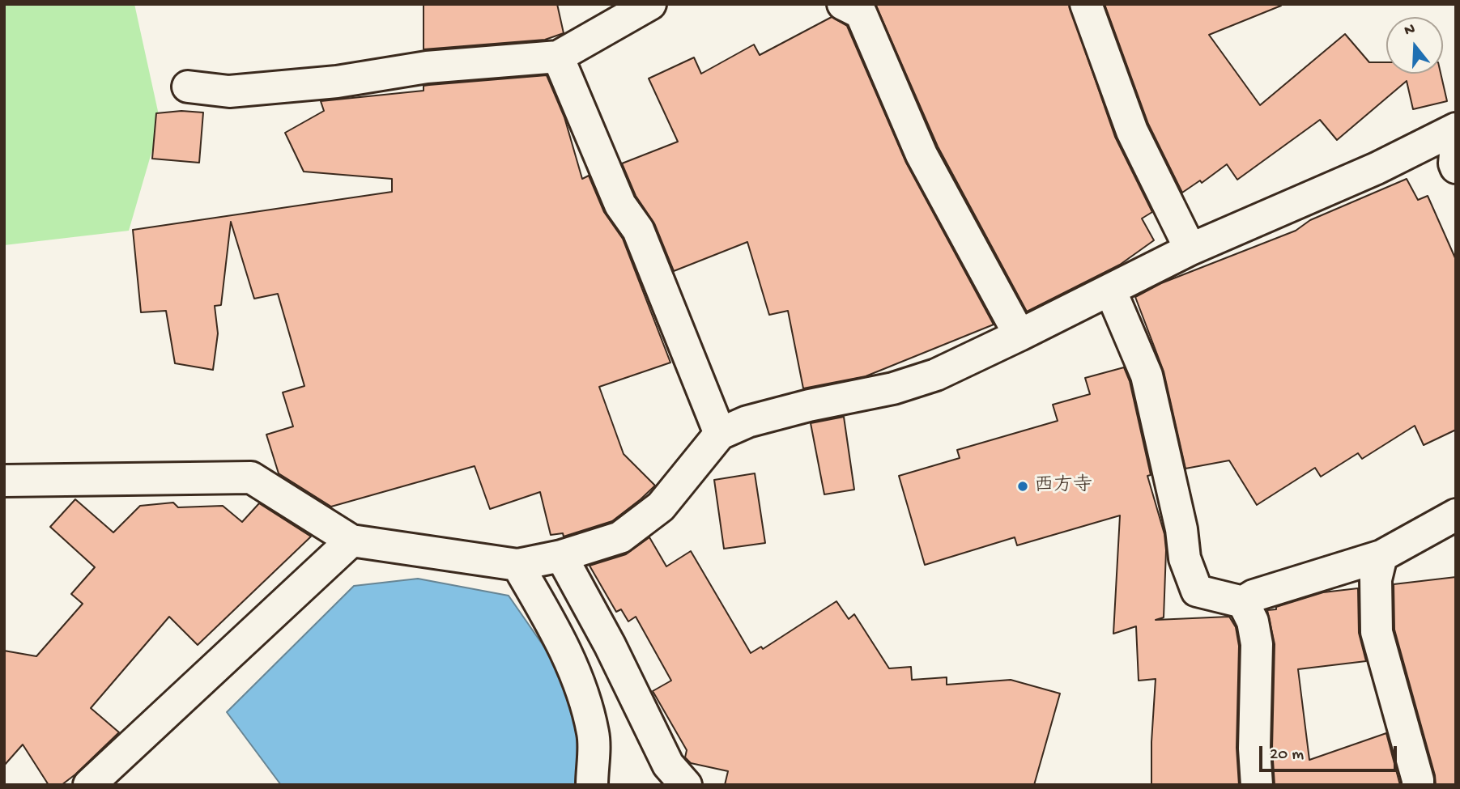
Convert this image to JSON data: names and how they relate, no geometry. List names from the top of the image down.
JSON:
{
  "places": ["西方寺"],
  "scale_bar": "20 m",
  "north": "top"
}
